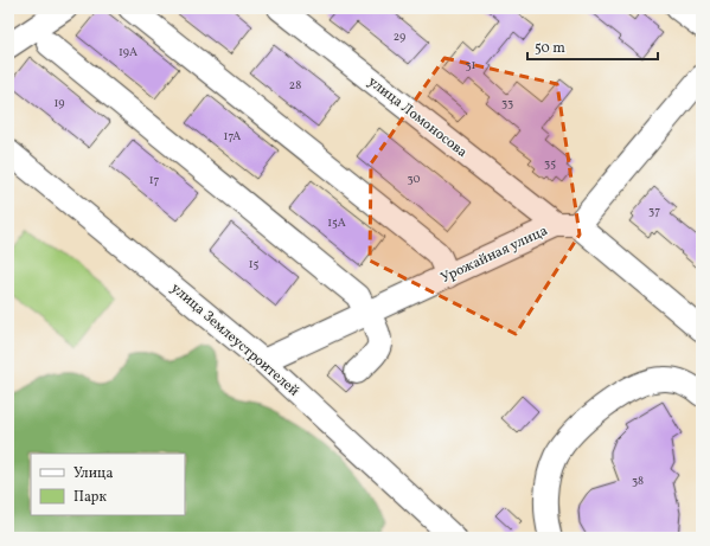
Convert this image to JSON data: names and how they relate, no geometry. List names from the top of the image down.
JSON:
{
  "streets": {
    "street": ["улица Ломоносова", "Урожайная улица", "улица Землеустроителей"]
  },
  "crossings": [
    ["улица Ломоносова", "Урожайная улица"],
    ["Урожайная улица", "улица Землеустроителей"]
  ],
  "house_numbers": [
    "29",
    "19А",
    "31",
    "28",
    "19",
    "33",
    "17А",
    "35",
    "30",
    "17",
    "37",
    "15А",
    "15",
    "38"
  ],
  "legend": ["Улица", "Парк"],
  "scale_bar": "50 m"
}
